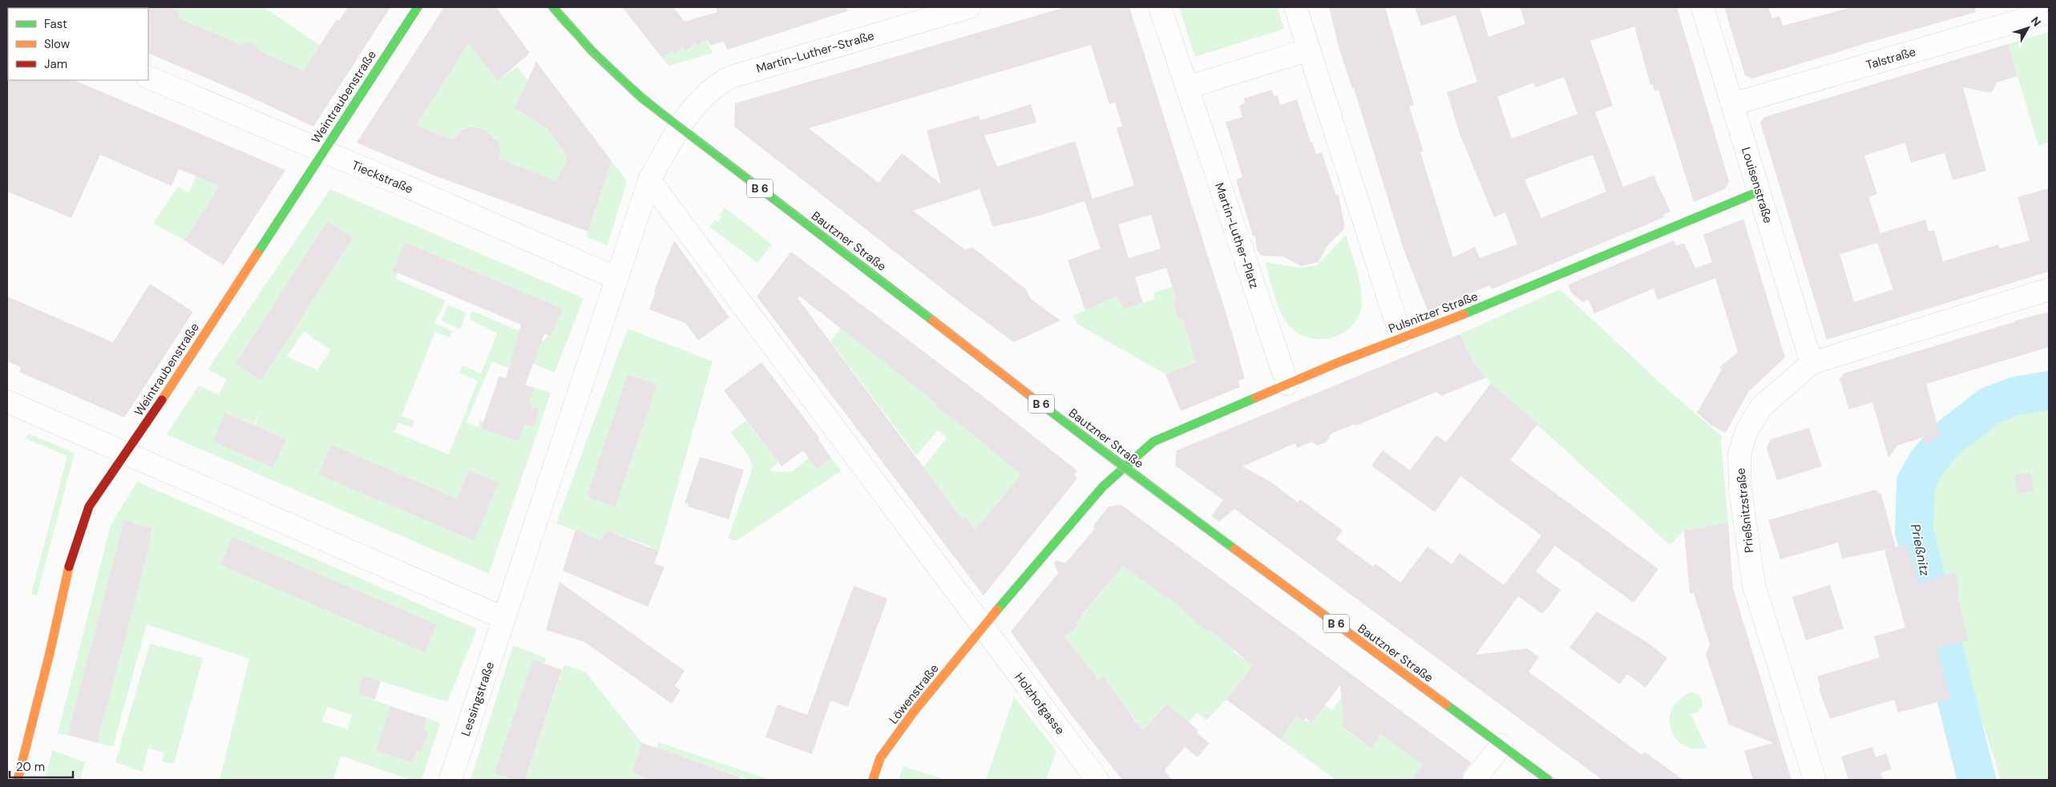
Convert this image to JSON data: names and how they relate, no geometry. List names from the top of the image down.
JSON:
{
  "streets": {
    "street": [
      "Martin-Luther-Straße",
      "Talstraße",
      "Weintraubenstraße",
      "Tieckstraße",
      "Louisenstraße",
      "B 6",
      "Martin-Luther-Platz",
      "Bautzner Straße",
      "Pulsnitzer Straße",
      "Prießnitzstraße",
      "Löwenstraße",
      "Lessingstraße",
      "Holzhofgasse"
    ]
  },
  "crossings": [
    ["Martin-Luther-Straße", "Bautzner Straße"],
    ["Talstraße", "Louisenstraße"],
    ["Weintraubenstraße", "Tieckstraße"],
    ["Tieckstraße", "Lessingstraße"],
    ["Louisenstraße", "Pulsnitzer Straße"],
    ["Louisenstraße", "Prießnitzstraße"],
    ["Martin-Luther-Platz", "Pulsnitzer Straße"],
    ["Bautzner Straße", "Pulsnitzer Straße"],
    ["Bautzner Straße", "Löwenstraße"],
    ["Pulsnitzer Straße", "Löwenstraße"],
    ["Löwenstraße", "Holzhofgasse"],
    ["Lessingstraße", "Holzhofgasse"]
  ],
  "water": ["Prießnitz"],
  "legend": ["Fast", "Slow", "Jam"],
  "scale_bar": "20 m",
  "north": "top right"
}
